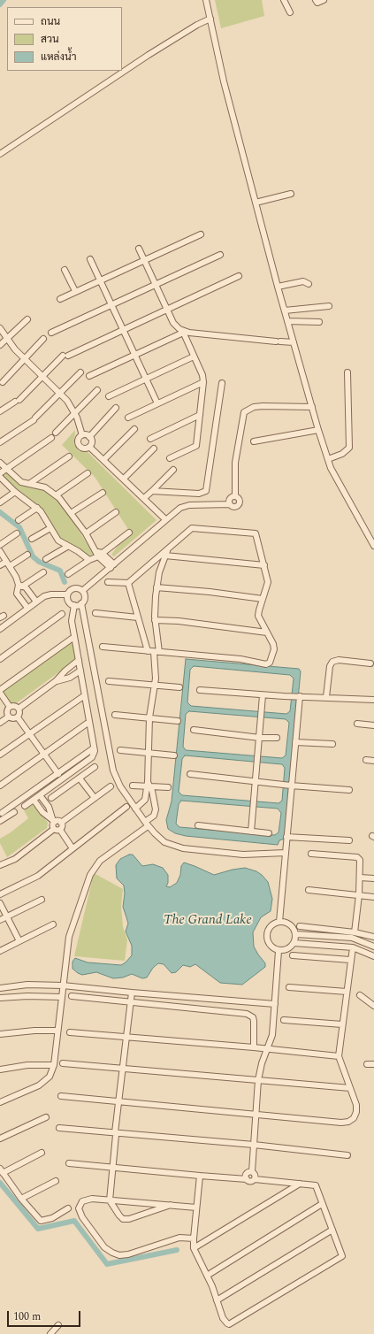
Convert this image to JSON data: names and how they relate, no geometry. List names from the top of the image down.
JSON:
{
  "water": ["The Grand Lake"],
  "legend": ["ถนน", "สวน", "แหล่งน้ำ"],
  "scale_bar": "100 m"
}
